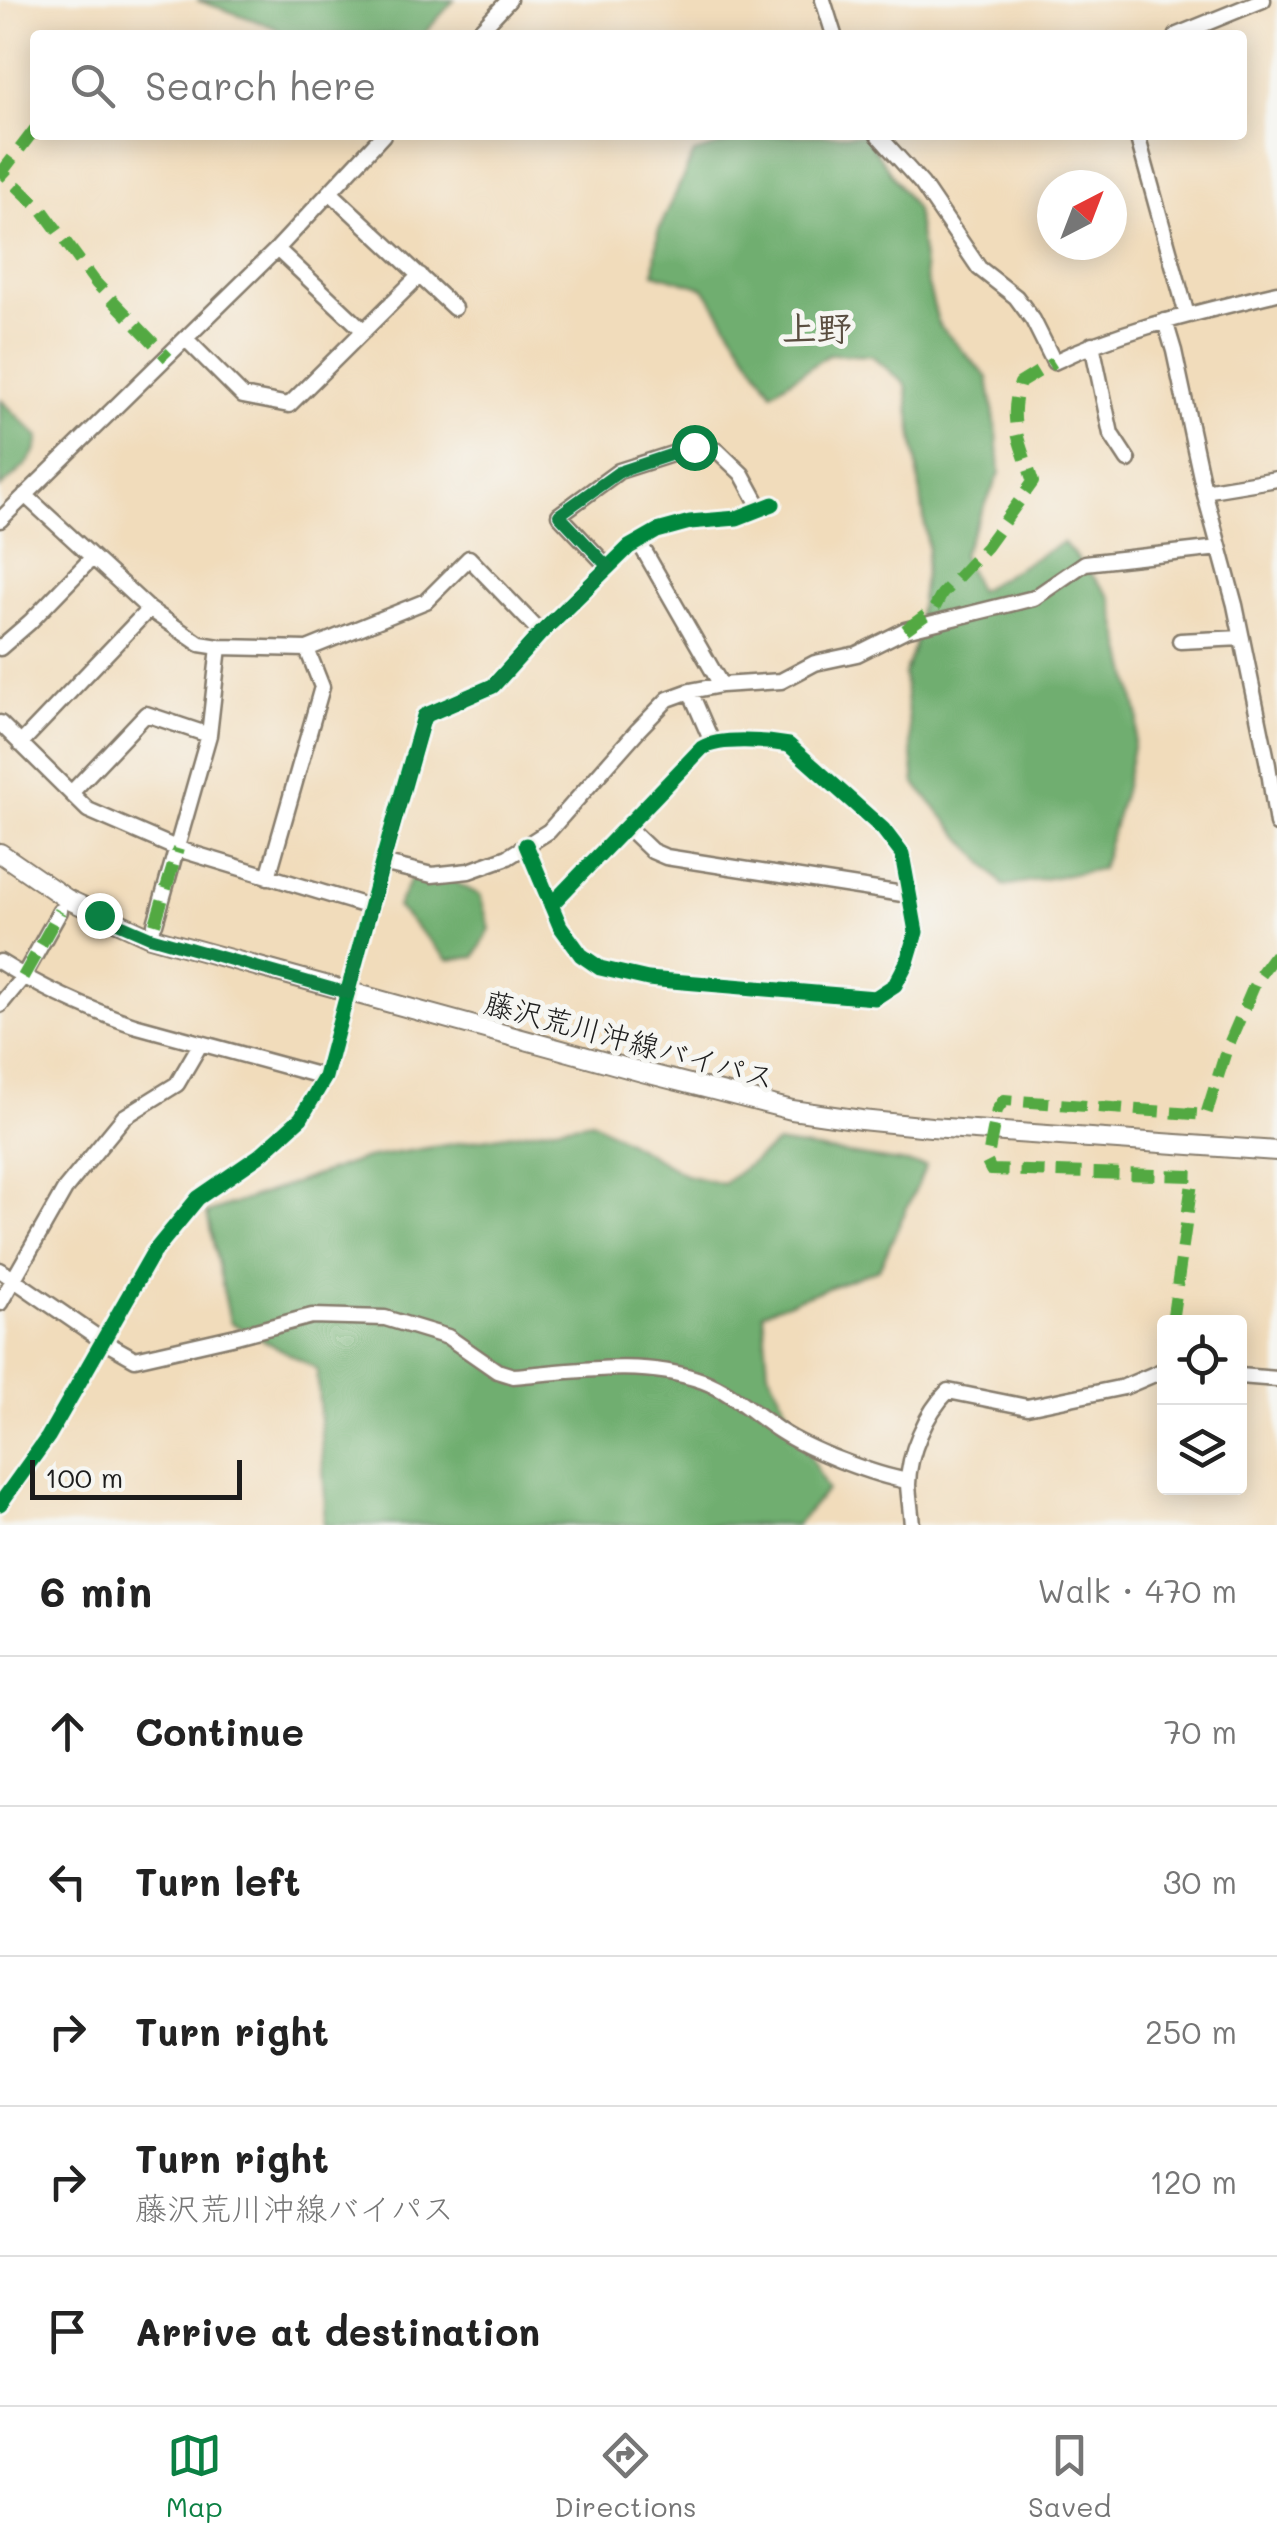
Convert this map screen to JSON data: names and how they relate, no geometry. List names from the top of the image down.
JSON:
{
  "streets": {
    "main road": ["藤沢荒川沖線バイパス"]
  },
  "districts": ["上野"],
  "scale_bar": "100 m",
  "north": "top right",
  "page": {
    "search": "Search here",
    "scale": "100 m",
    "heading": ["6 min", "Walk · 470 m"],
    "list": [
      ["Continue", "70 m"],
      ["Turn left", "30 m"],
      ["Turn right", "250 m"],
      ["Turn right", "藤沢荒川沖線バイパス", "120 m"],
      "Arrive at destination"
    ],
    "nav": ["Map", "Directions", "Saved"]
  }
}
